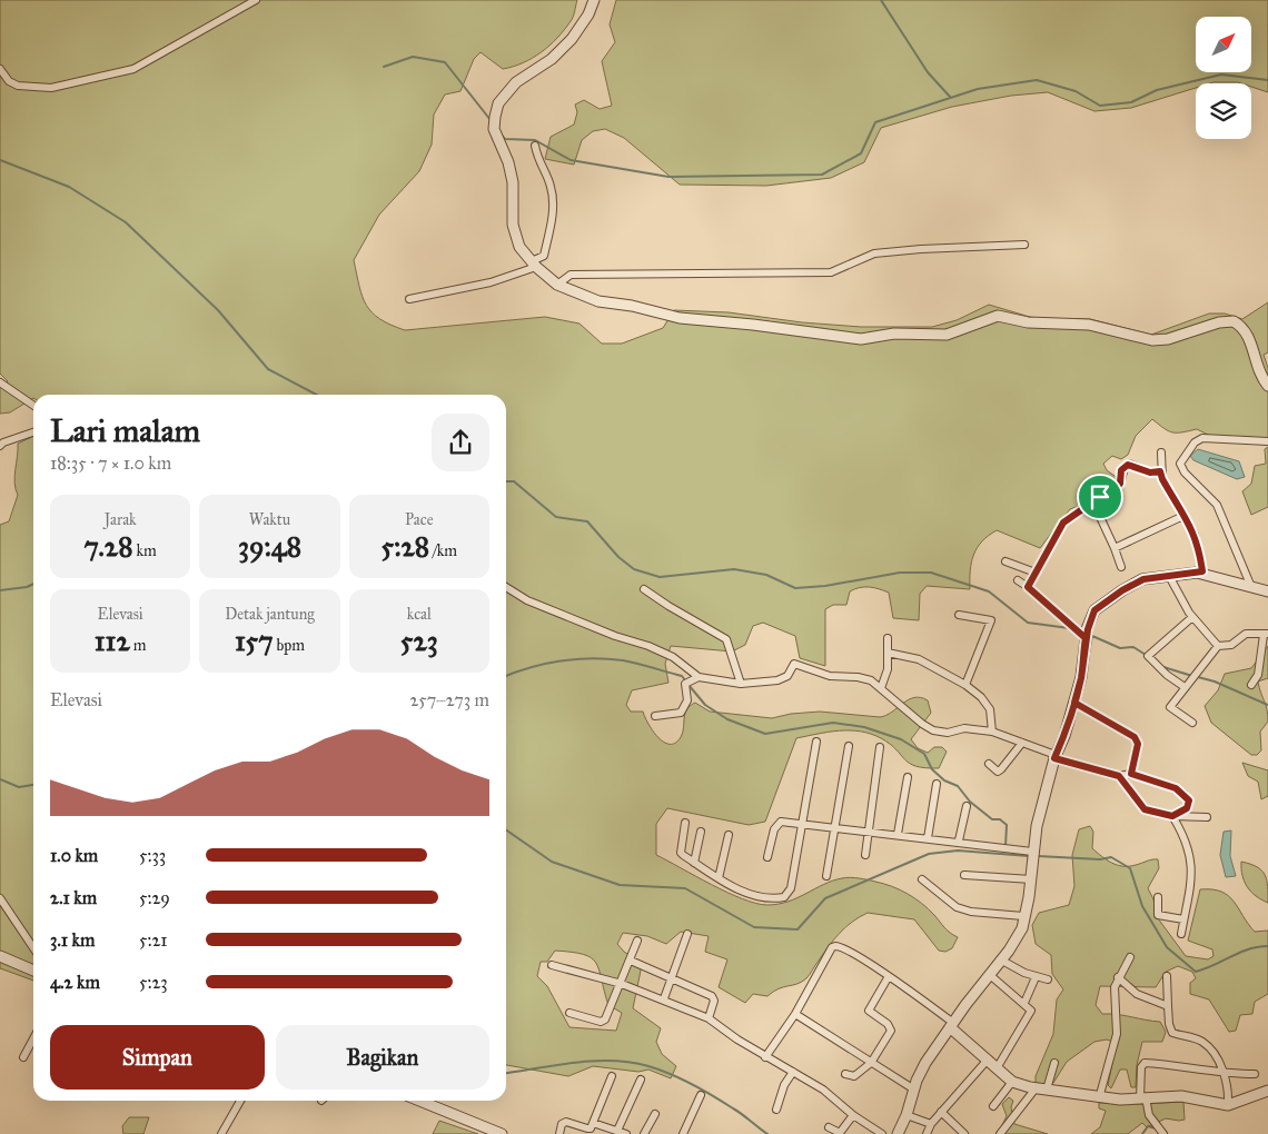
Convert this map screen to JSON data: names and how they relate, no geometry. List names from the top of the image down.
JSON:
{
  "north": "top right",
  "page": {
    "heading": ["Lari malam", "18:35 · 7 × 1.0 km"],
    "stats": [
      ["Jarak", "7.28 km"],
      ["Waktu", "39:48"],
      ["Pace", "5:28 /km"],
      ["Elevasi", "112 m"],
      ["Detak jantung", "157 bpm"],
      ["kcal", "523"]
    ],
    "chart": ["Elevasi", "257–273 m"],
    "list": [
      {
        "name": "1.0 km",
        "note": "5:33"
      },
      {
        "name": "2.1 km",
        "note": "5:29"
      },
      {
        "name": "3.1 km",
        "note": "5:21"
      },
      {
        "name": "4.2 km",
        "note": "5:23"
      }
    ],
    "buttons": ["Simpan", "Bagikan"]
  }
}
